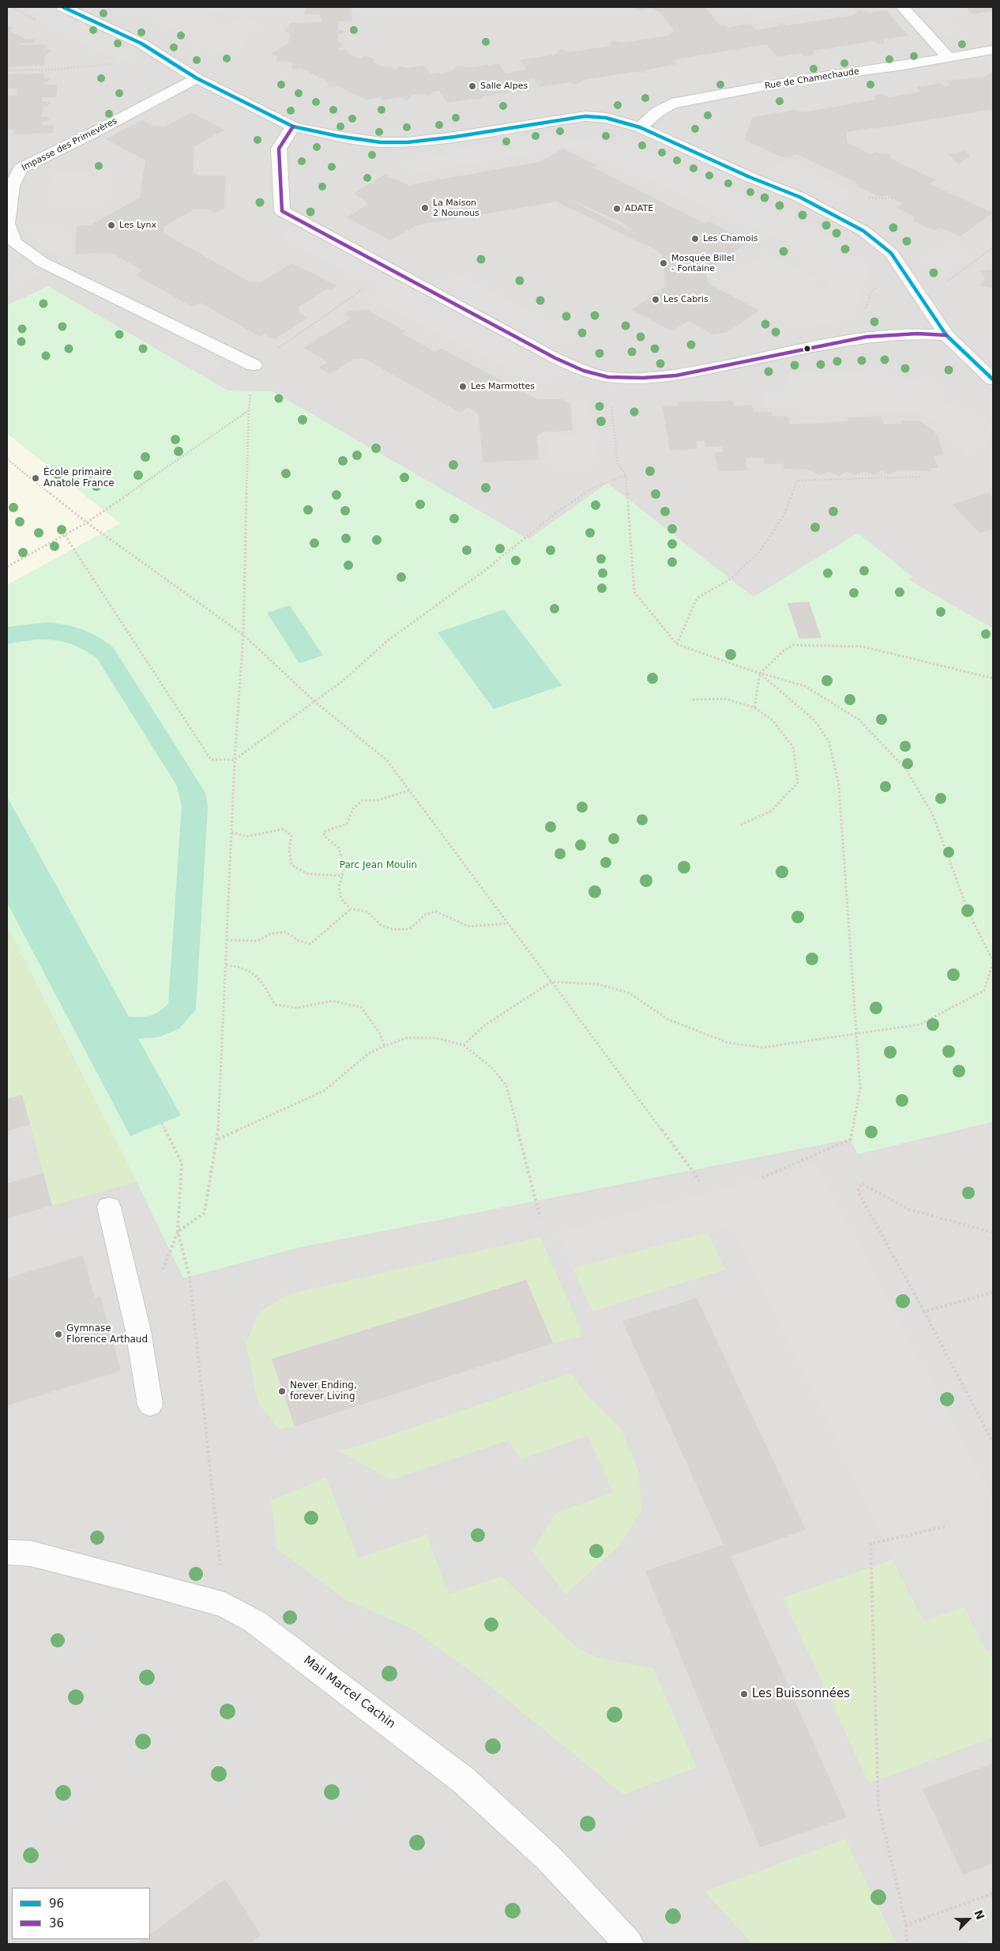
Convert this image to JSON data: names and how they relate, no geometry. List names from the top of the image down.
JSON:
{
  "streets": {
    "street": ["Rue de Chamechaude", "Impasse des Primevères", "Mail Marcel Cachin"]
  },
  "parks": ["Parc Jean Moulin"],
  "places": [
    "Salle Alpes",
    "La Maison 2 Nounous",
    "ADATE",
    "Les Lynx",
    "Les Chamois",
    "Mosquée Billel - Fontaine",
    "Les Cabris",
    "Les Marmottes",
    "École primaire Anatole France",
    "Gymnase Florence Arthaud",
    "Never Ending, forever Living",
    "Les Buissonnées"
  ],
  "lines": ["transit line 96", "transit line 36"],
  "legend": ["96", "36"],
  "north": "top right"
}
